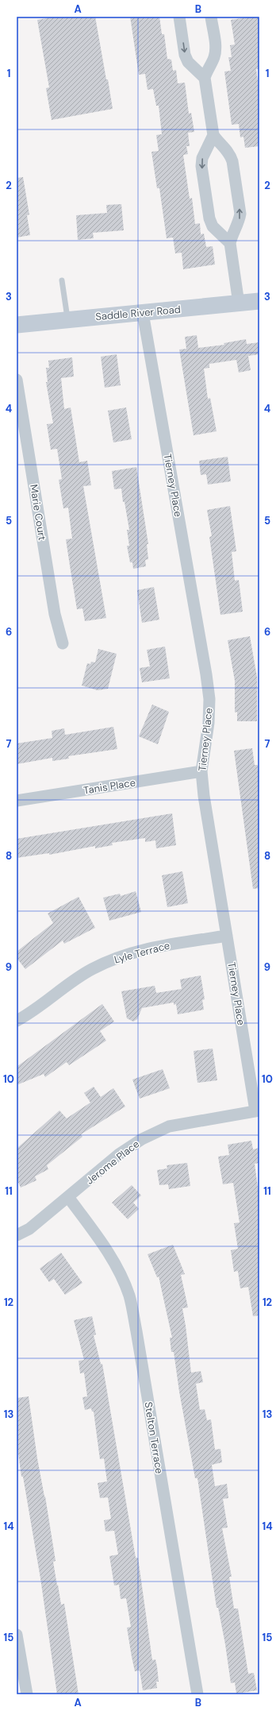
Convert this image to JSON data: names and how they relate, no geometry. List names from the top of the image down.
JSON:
{
  "streets": {
    "main road": ["Saddle River Road"],
    "street": [
      "Tierney Place",
      "Marie Court",
      "Tanis Place",
      "Lyle Terrace",
      "Jerome Place",
      "Stelton Terrace"
    ]
  },
  "crossings": [
    ["Saddle River Road", "Tierney Place"],
    ["Tierney Place", "Tanis Place"],
    ["Tierney Place", "Lyle Terrace"],
    ["Tierney Place", "Jerome Place"],
    ["Jerome Place", "Stelton Terrace"]
  ],
  "grid": {
    "columns": ["A", "B"],
    "rows": [
      "1",
      "2",
      "3",
      "4",
      "5",
      "6",
      "7",
      "8",
      "9",
      "10",
      "11",
      "12",
      "13",
      "14",
      "15"
    ]
  }
}
